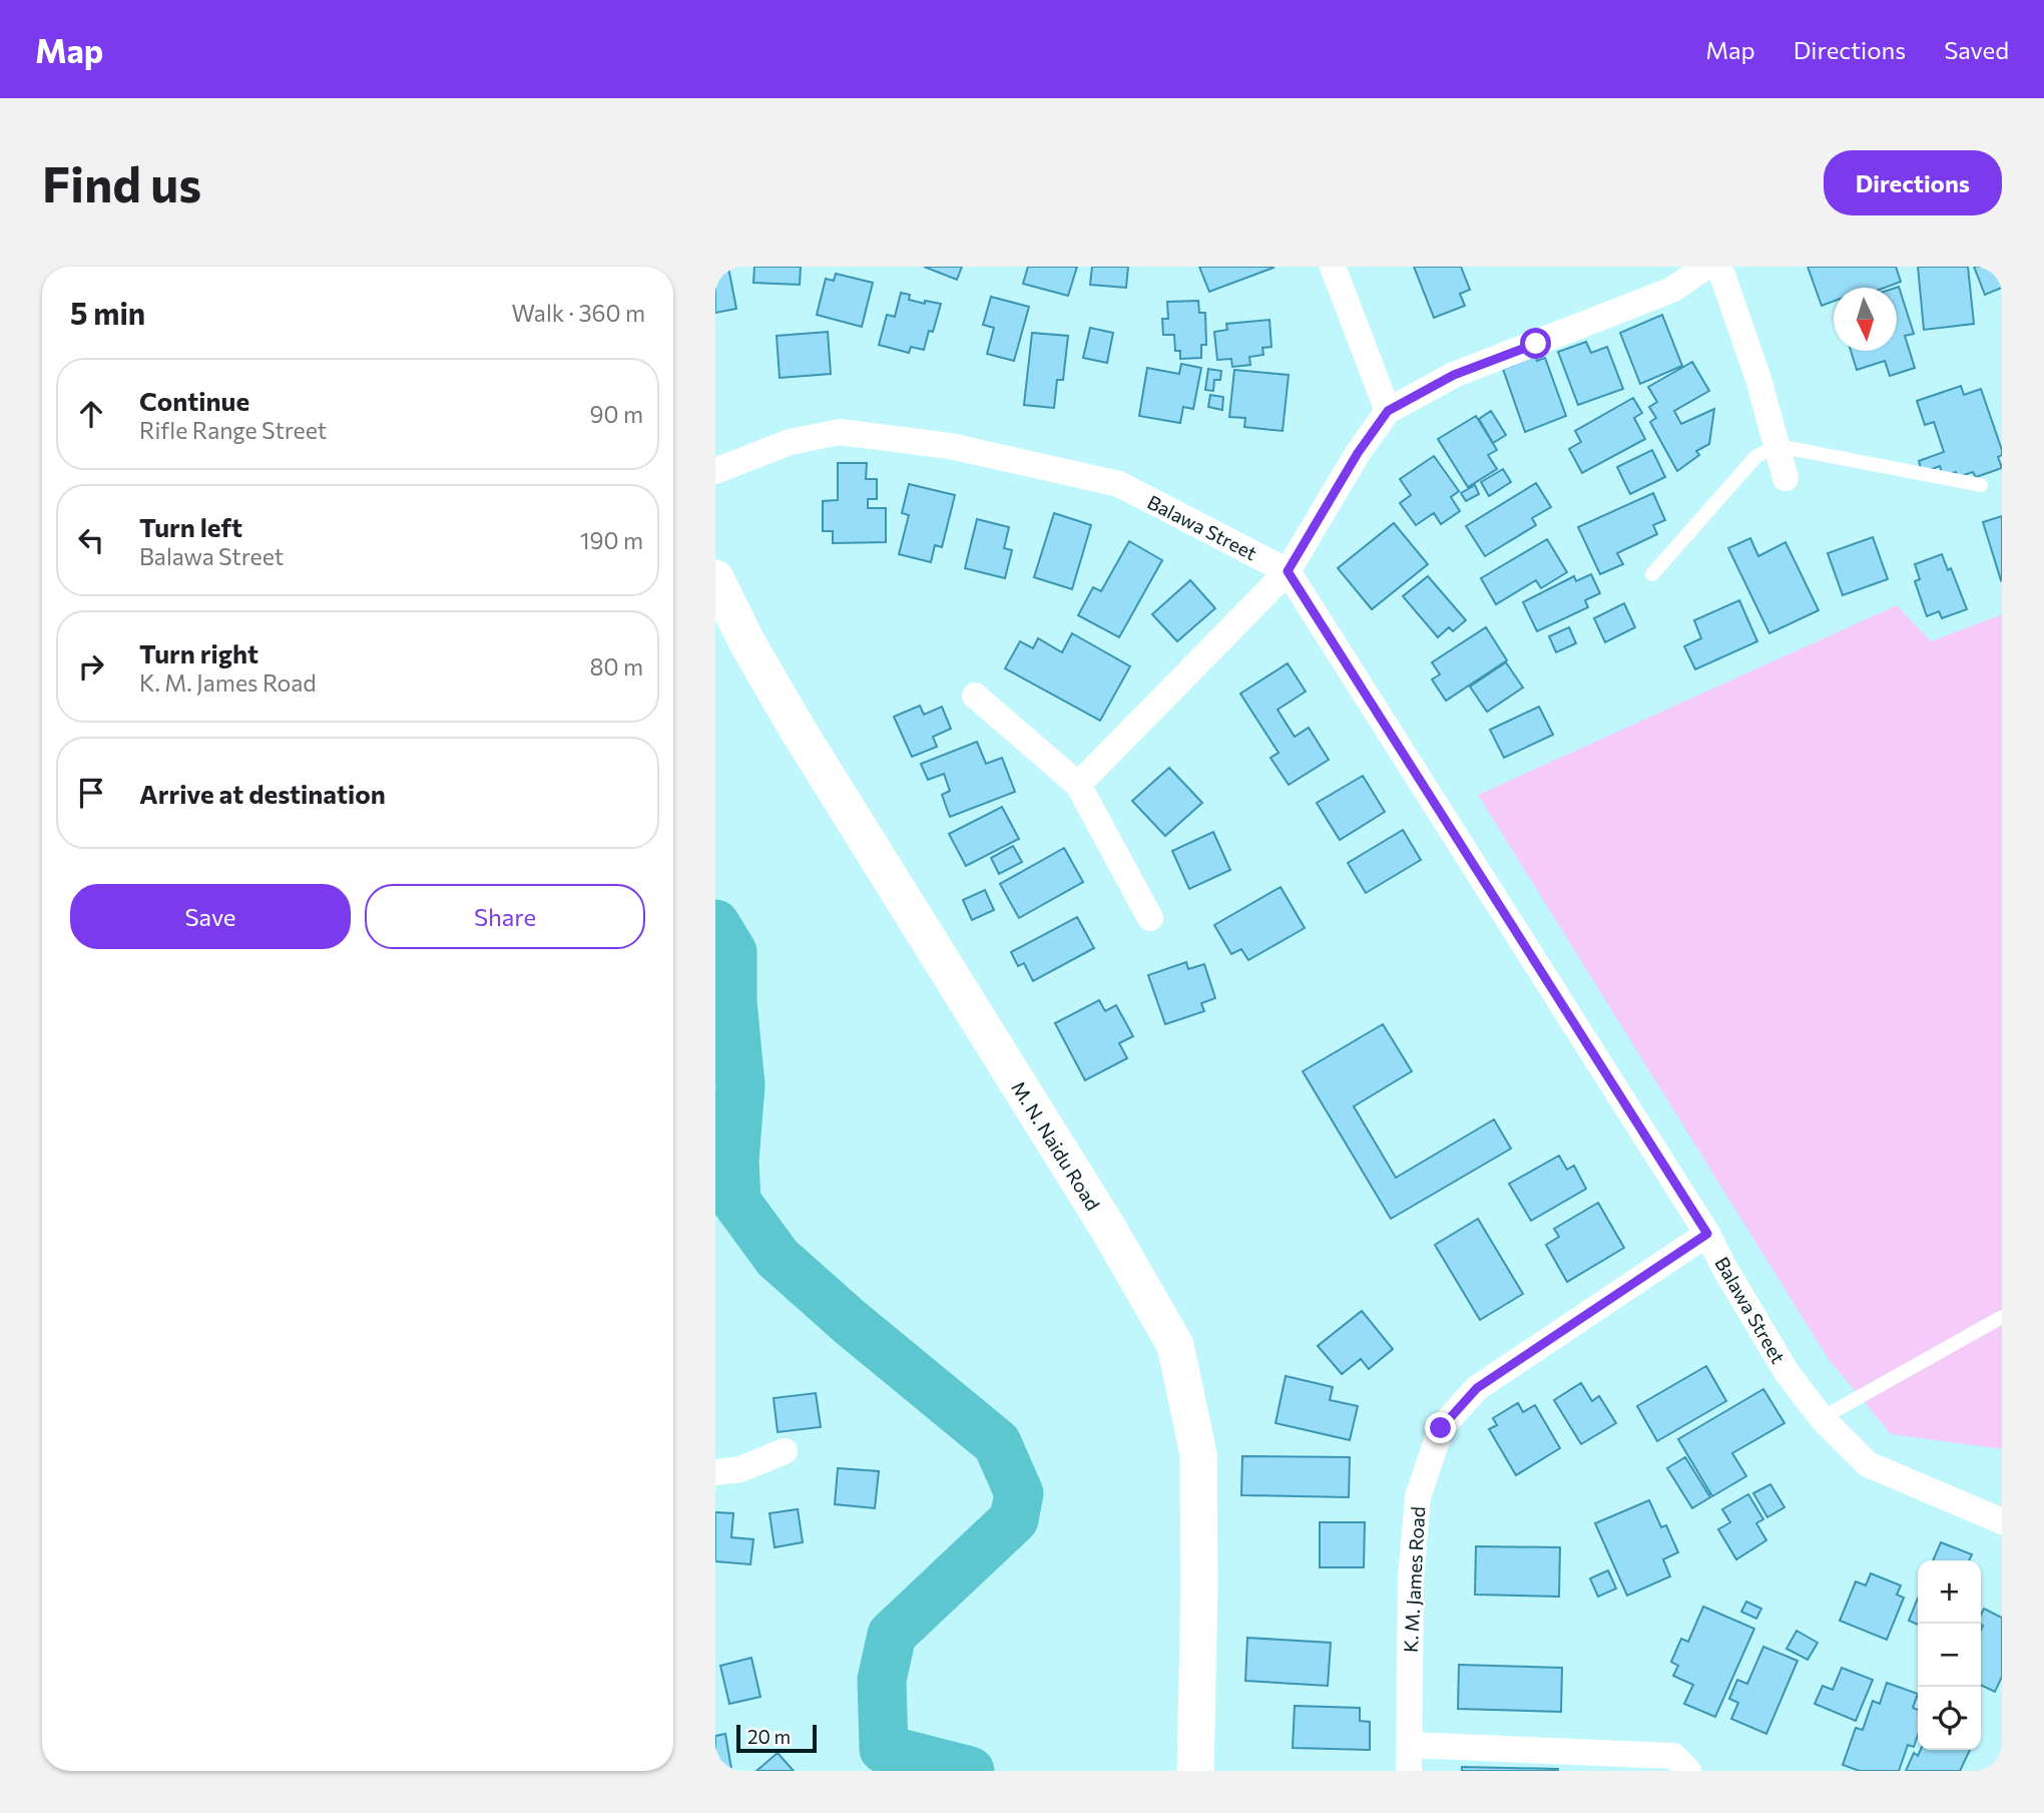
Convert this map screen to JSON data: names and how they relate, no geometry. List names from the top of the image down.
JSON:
{
  "streets": {
    "main road": ["M. N. Naidu Road"],
    "street": ["Balawa Street", "K. M. James Road"]
  },
  "crossings": [
    ["Balawa Street", "K. M. James Road"]
  ],
  "scale_bar": "20 m",
  "north": "bottom",
  "page": {
    "header": "Map",
    "nav": ["Map", "Directions", "Saved"],
    "buttons": [
      "Directions",
      ["Save", "Share"]
    ],
    "title": "Find us",
    "heading": ["5 min", "Walk · 360 m"],
    "list": [
      ["Continue", "Rifle Range Street", "90 m"],
      ["Turn left", "Balawa Street", "190 m"],
      ["Turn right", "K. M. James Road", "80 m"],
      "Arrive at destination"
    ],
    "map_buttons": ["+", "−"],
    "scale": "20 m"
  }
}
